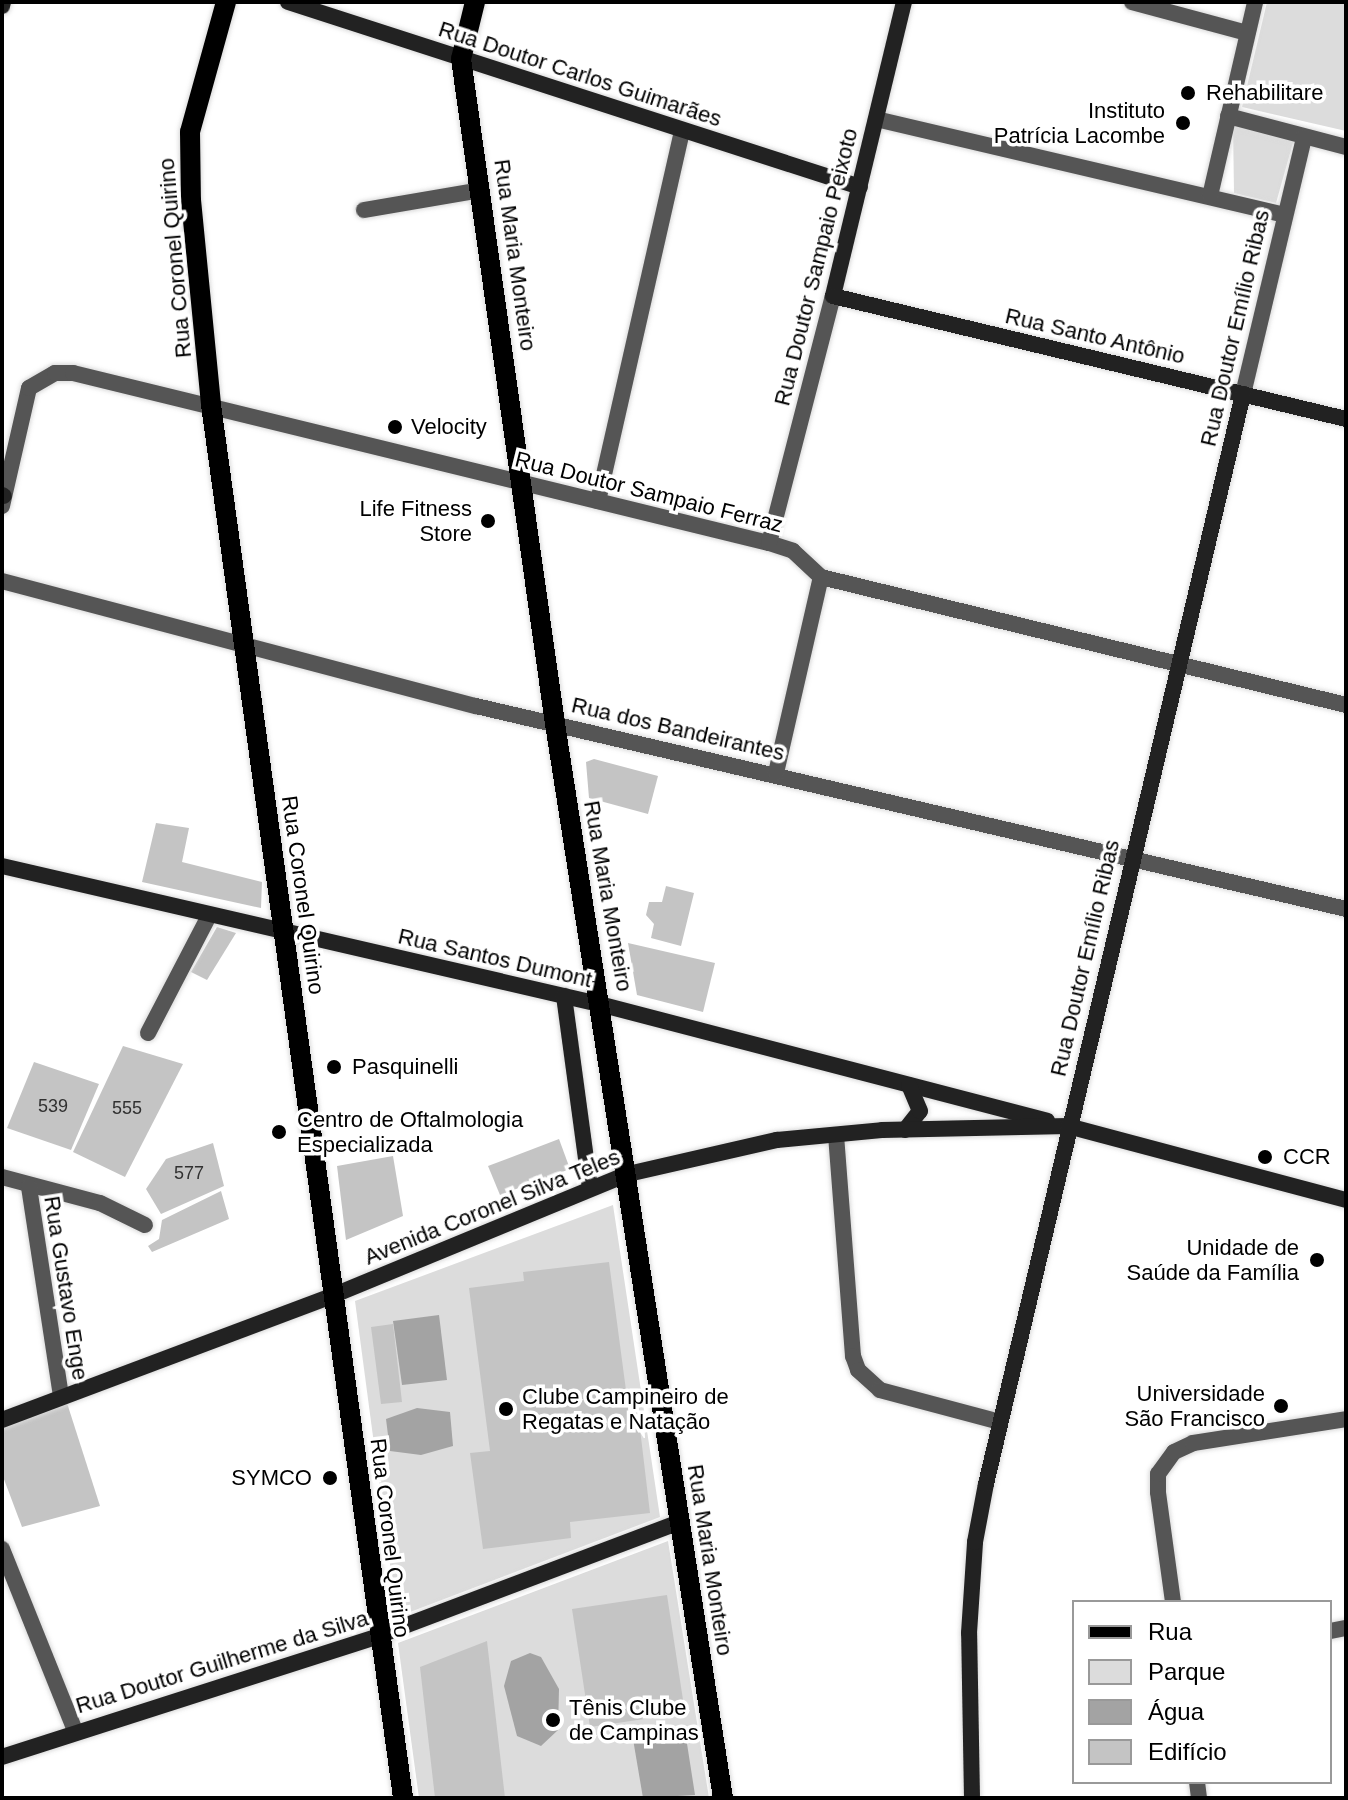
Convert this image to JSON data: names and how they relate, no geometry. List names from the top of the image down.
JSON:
{
  "streets": {
    "main road": ["Rua Maria Monteiro", "Rua Coronel Quirino"],
    "street": [
      "Rua Doutor Carlos Guimarães",
      "Rua Doutor Sampaio Peixoto",
      "Rua Doutor Emílio Ribas",
      "Rua Santo Antônio",
      "Rua Doutor Sampaio Ferraz",
      "Rua dos Bandeirantes",
      "Rua Santos Dumont",
      "Avenida Coronel Silva Teles",
      "Rua Gustavo Enge",
      "Rua Doutor Guilherme da Silva"
    ]
  },
  "crossings": [
    ["Rua Doutor Carlos Guimarães", "Rua Maria Monteiro"],
    ["Rua Doutor Carlos Guimarães", "Rua Doutor Sampaio Peixoto"],
    ["Rua Maria Monteiro", "Rua Doutor Sampaio Ferraz"],
    ["Rua Maria Monteiro", "Rua dos Bandeirantes"],
    ["Rua Maria Monteiro", "Rua Santos Dumont"],
    ["Rua Maria Monteiro", "Avenida Coronel Silva Teles"],
    ["Rua Maria Monteiro", "Rua Doutor Guilherme da Silva"],
    ["Rua Coronel Quirino", "Rua Doutor Sampaio Ferraz"],
    ["Rua Coronel Quirino", "Rua dos Bandeirantes"],
    ["Rua Coronel Quirino", "Rua Santos Dumont"],
    ["Rua Coronel Quirino", "Avenida Coronel Silva Teles"],
    ["Rua Coronel Quirino", "Rua Doutor Guilherme da Silva"],
    ["Rua Doutor Sampaio Peixoto", "Rua Santo Antônio"],
    ["Rua Doutor Sampaio Peixoto", "Rua Doutor Sampaio Ferraz"],
    ["Rua Doutor Emílio Ribas", "Rua Santo Antônio"],
    ["Rua Doutor Emílio Ribas", "Rua Doutor Sampaio Ferraz"],
    ["Rua Doutor Emílio Ribas", "Rua dos Bandeirantes"],
    ["Rua Doutor Emílio Ribas", "Rua Santos Dumont"],
    ["Rua Doutor Emílio Ribas", "Avenida Coronel Silva Teles"],
    ["Rua Santos Dumont", "Avenida Coronel Silva Teles"],
    ["Avenida Coronel Silva Teles", "Rua Gustavo Enge"]
  ],
  "places": [
    "Rehabilitare",
    "Instituto Patrícia Lacombe",
    "Velocity",
    "Life Fitness Store",
    "Pasquinelli",
    "Centro de Oftalmologia Especializada",
    "CCR",
    "Unidade de Saúde da Família",
    "Universidade São Francisco",
    "Clube Campineiro de Regatas e Natação",
    "SYMCO",
    "Tênis Clube de Campinas"
  ],
  "house_numbers": ["539", "555", "577"],
  "legend": [
    "Rua",
    "Parque",
    "Água",
    "Edifício"
  ]
}
